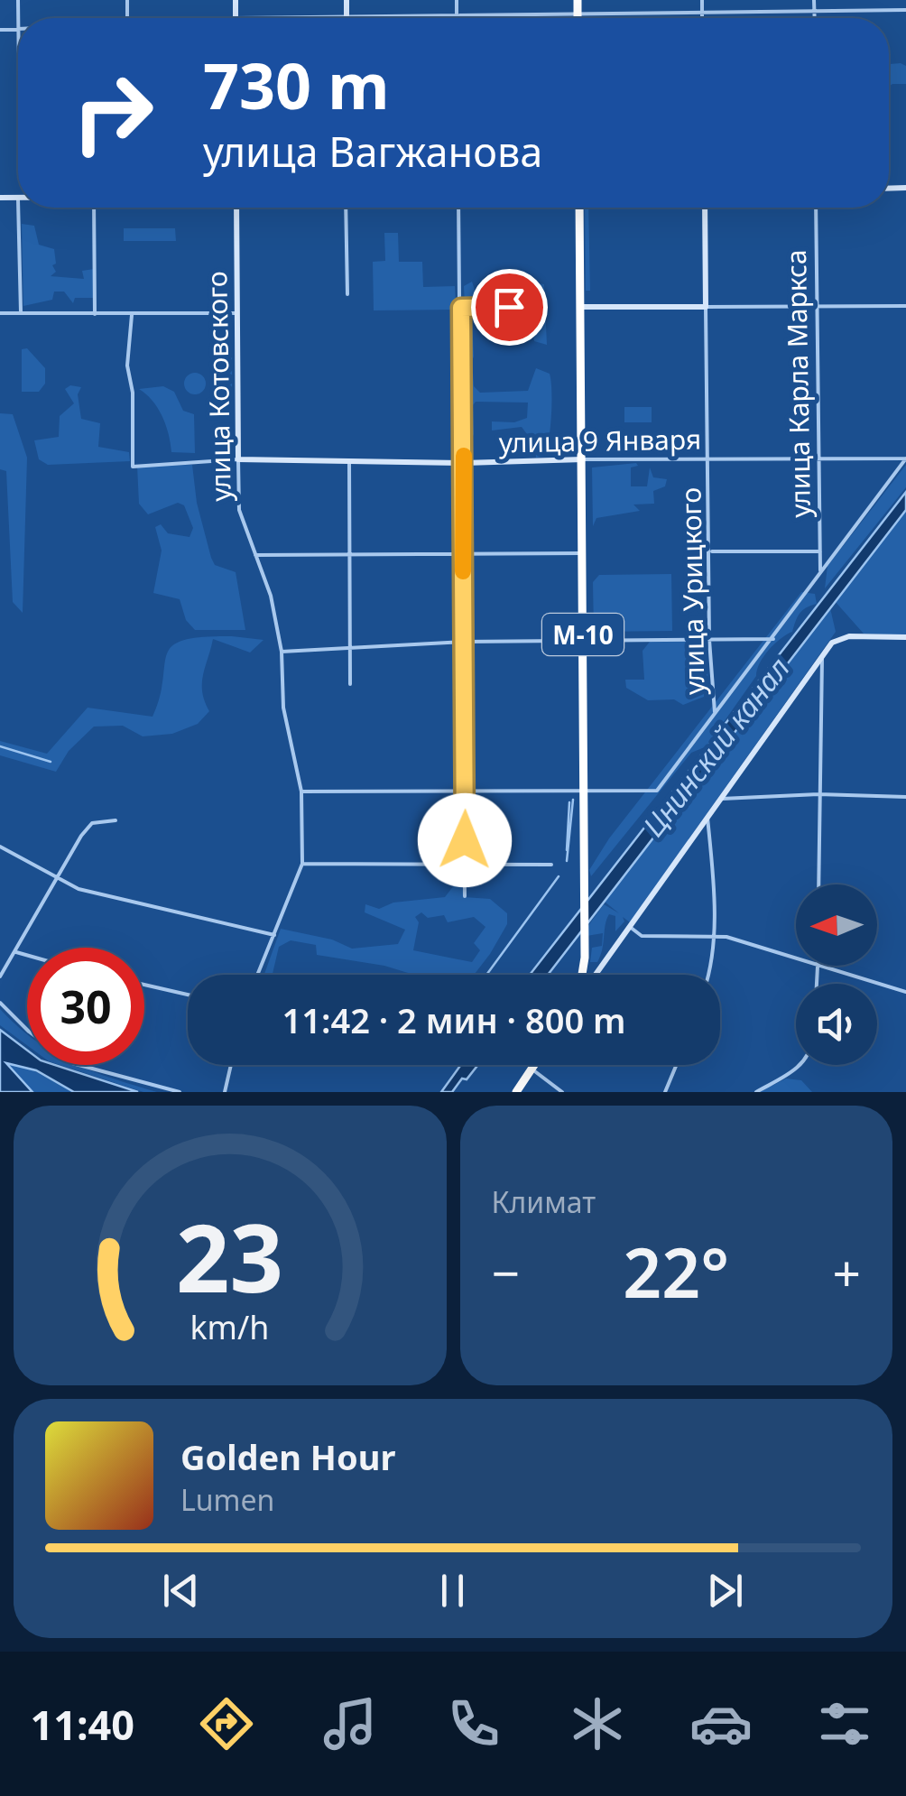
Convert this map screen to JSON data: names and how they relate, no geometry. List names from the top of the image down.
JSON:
{
  "streets": {
    "highway": ["М-10"],
    "street": [
      "улица Карла Маркса",
      "улица Котовского",
      "улица 9 Января",
      "улица Урицкого"
    ]
  },
  "crossings": [
    ["улица Карла Маркса", "улица 9 Января"],
    ["улица Котовского", "улица 9 Января"],
    ["улица 9 Января", "улица Урицкого"],
    ["улица 9 Января", "М-10"]
  ],
  "water": ["Цнинский канал"],
  "north": "left",
  "page": {
    "turn": ["730 m", "улица Вагжанова"],
    "limit": "30",
    "trip": "11:42 · 2 мин · 800 m",
    "tile": "Климат",
    "heat": ["−", "22°", "+"],
    "song": ["Golden Hour", "Lumen"],
    "tabs": "11:40",
    "gauge": ["23", "km/h"]
  }
}
